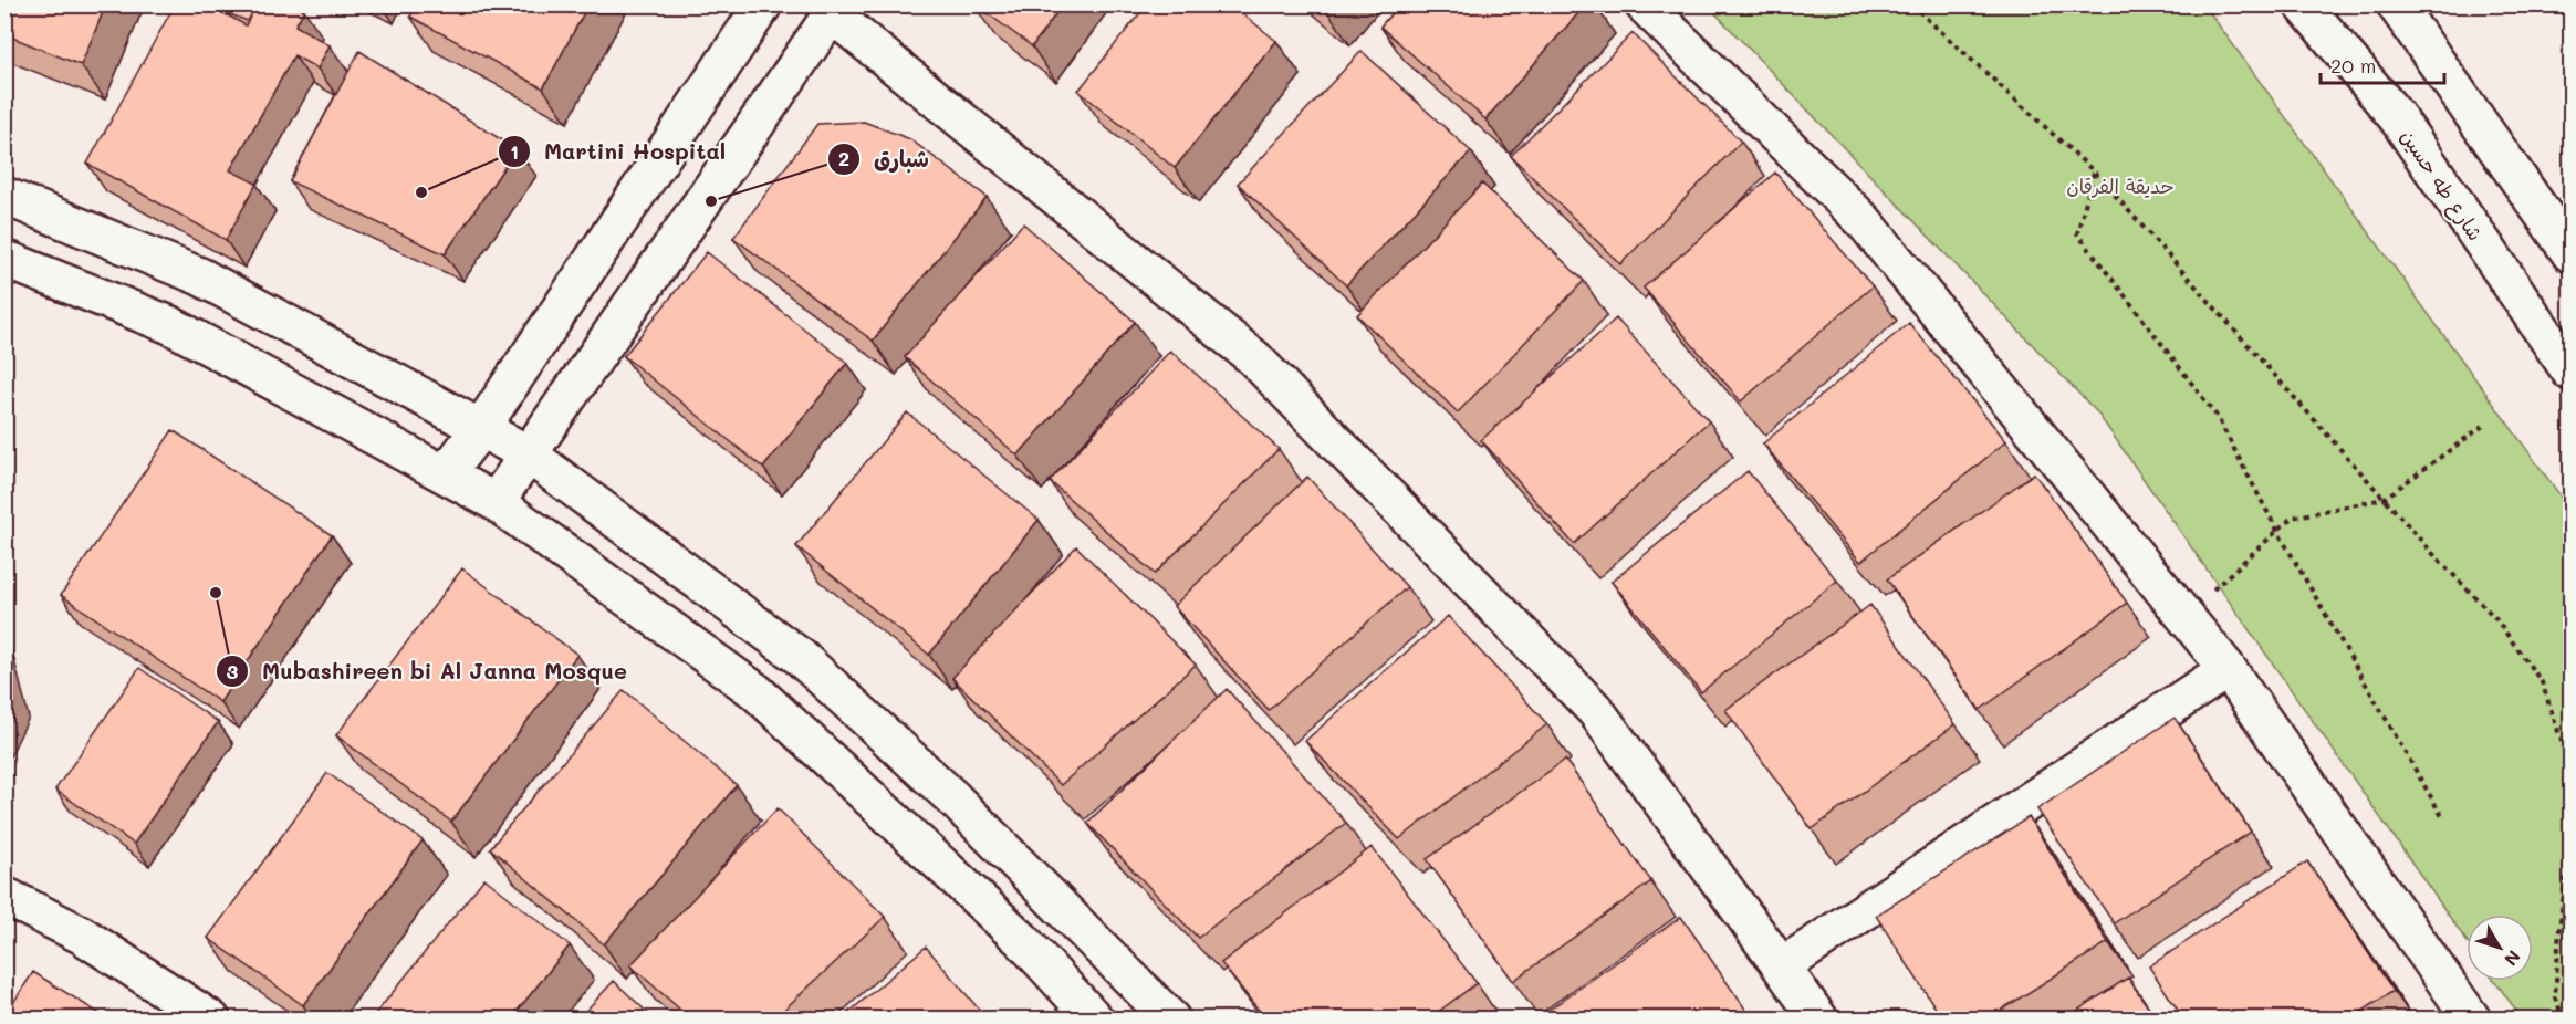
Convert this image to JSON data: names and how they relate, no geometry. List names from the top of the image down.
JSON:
{
  "streets": {
    "main road": ["شارع طه حسين"]
  },
  "parks": ["حديقة الفرقان"],
  "places": ["Martini Hospital", "شبارق", "Mubashireen bi Al Janna Mosque"],
  "scale_bar": "20 m",
  "north": "bottom right"
}
